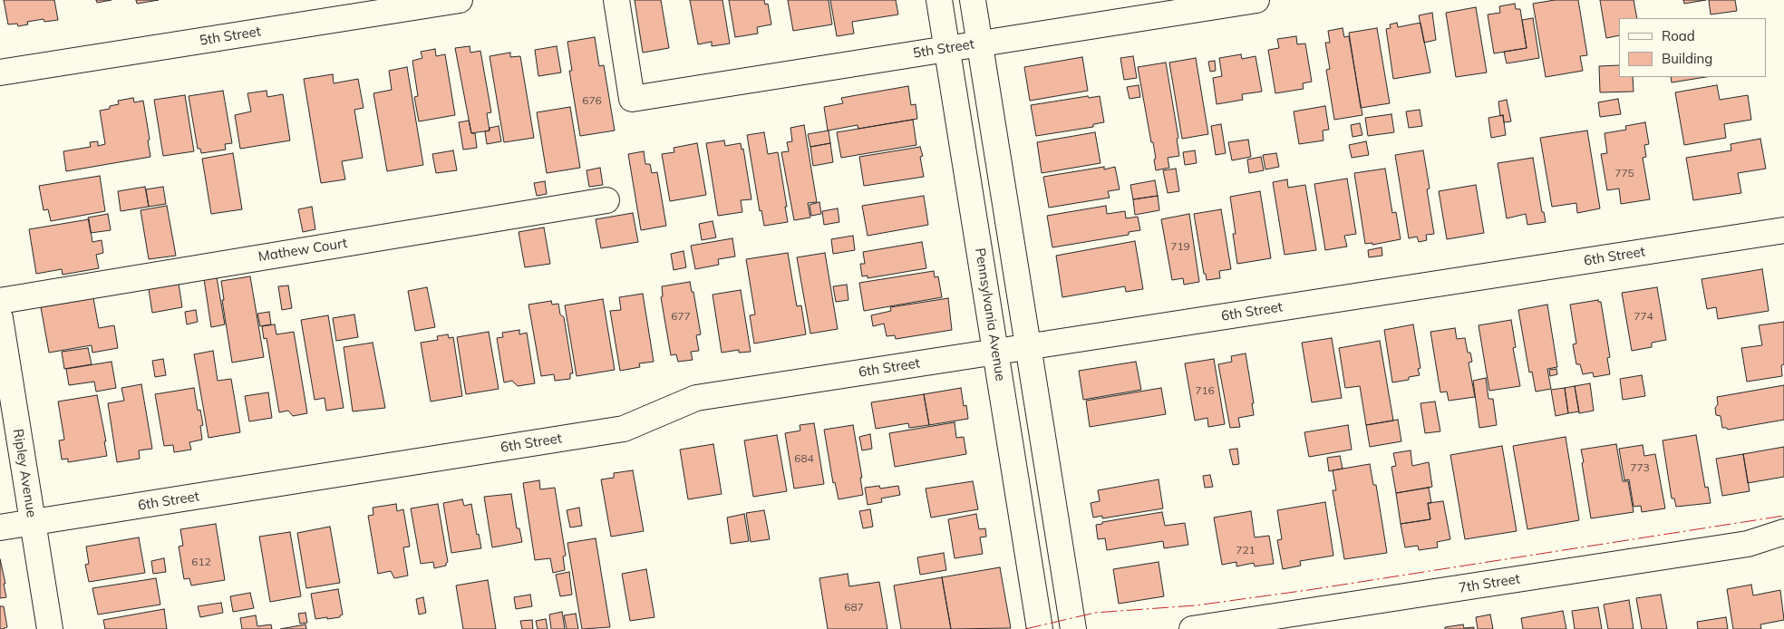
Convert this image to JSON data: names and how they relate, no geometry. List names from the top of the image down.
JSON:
{
  "streets": {
    "street": [
      "5th Street",
      "Mathew Court",
      "6th Street",
      "Pennsylvania Avenue",
      "Ripley Avenue",
      "7th Street"
    ]
  },
  "crossings": [
    ["5th Street", "Pennsylvania Avenue"],
    ["6th Street", "Pennsylvania Avenue"],
    ["6th Street", "Ripley Avenue"]
  ],
  "house_numbers": [
    "676",
    "775",
    "719",
    "677",
    "774",
    "716",
    "684",
    "773",
    "721",
    "612",
    "687"
  ],
  "legend": ["Road", "Building"]
}
